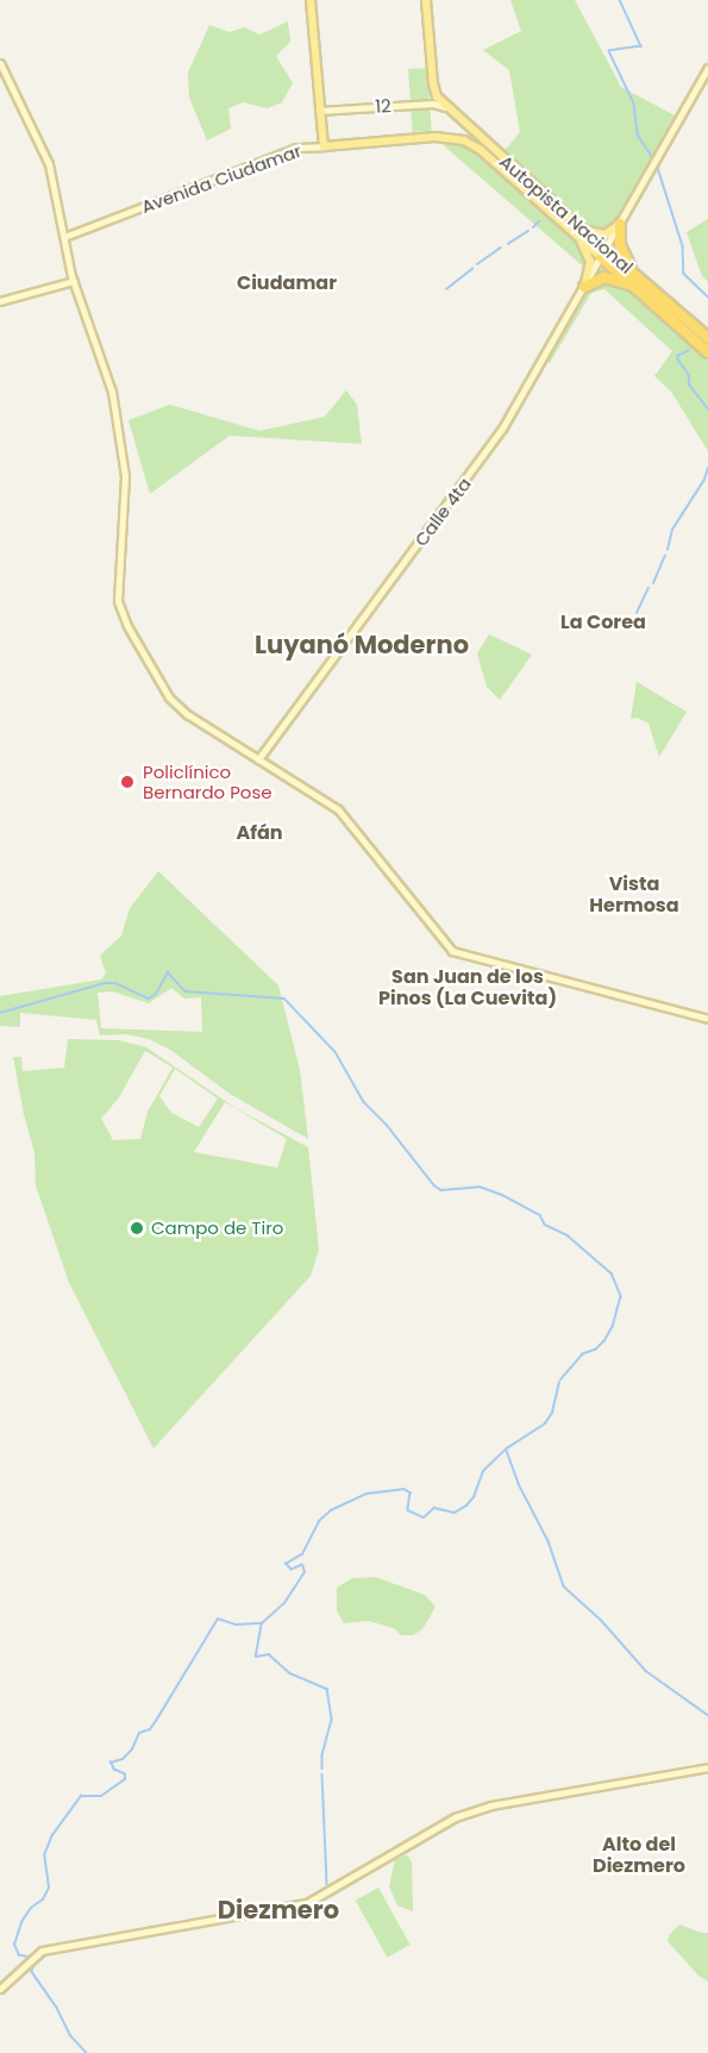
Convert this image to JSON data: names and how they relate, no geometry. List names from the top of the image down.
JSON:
{
  "streets": {
    "highway": ["Autopista Nacional"],
    "main road": ["12", "Avenida Ciudamar", "Calle 4ta"]
  },
  "crossings": [
    ["12", "Autopista Nacional"],
    ["Avenida Ciudamar", "Autopista Nacional"],
    ["Autopista Nacional", "Calle 4ta"]
  ],
  "districts": [
    "Ciudamar",
    "La Corea",
    "Luyanó Moderno",
    "Afán",
    "Vista Hermosa",
    "San Juan de los Pinos (La Cuevita)",
    "Alto del Diezmero",
    "Diezmero"
  ],
  "places": ["Policlínico Bernardo Pose", "Campo de Tiro"]
}
